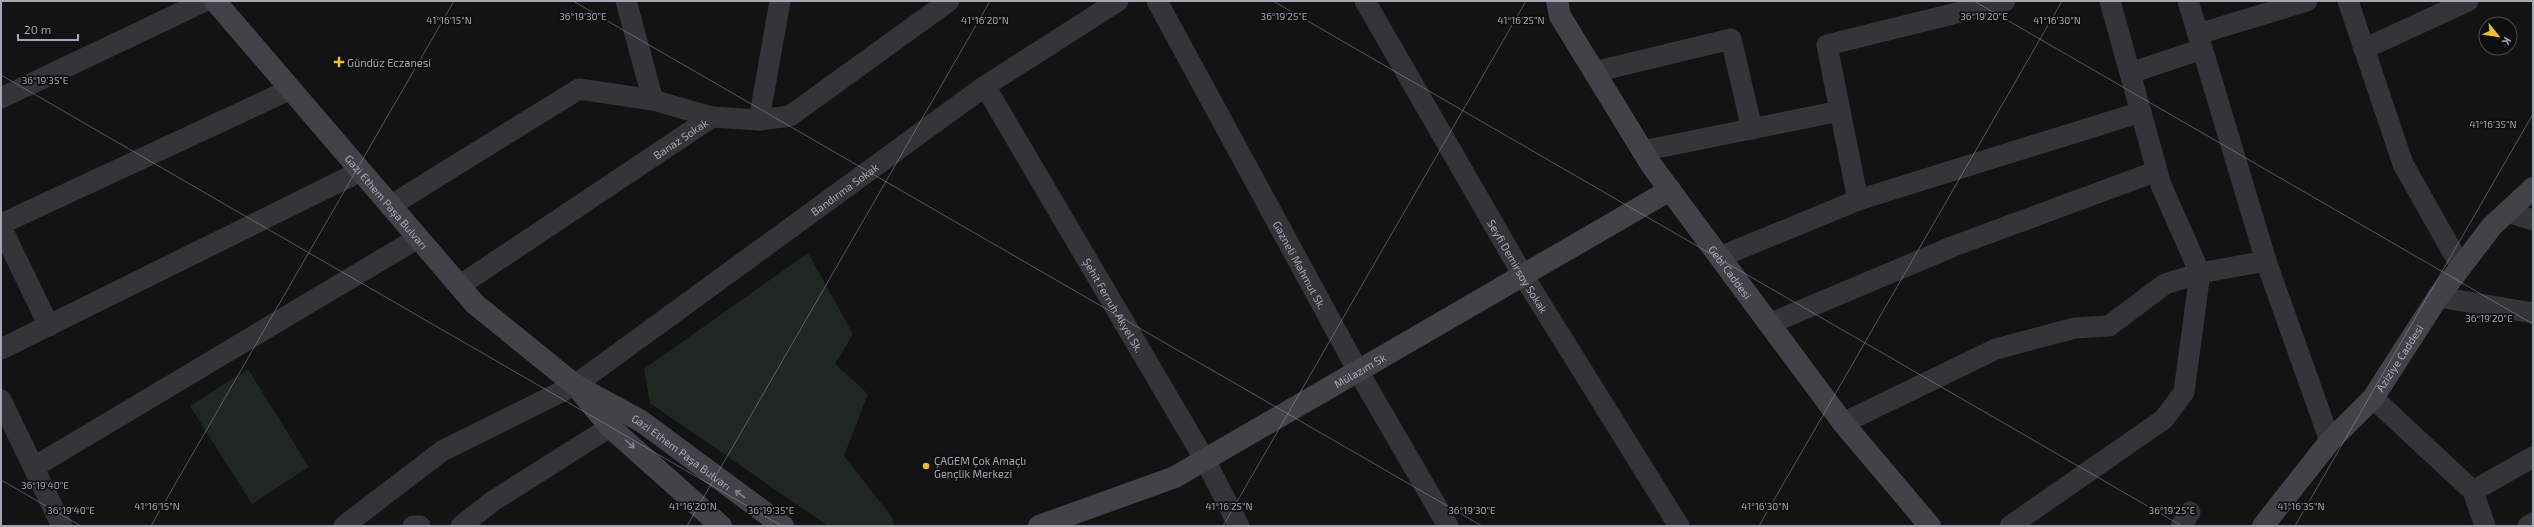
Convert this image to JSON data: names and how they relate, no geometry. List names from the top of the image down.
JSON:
{
  "streets": {
    "main road": [
      "Gazi Ethem Paşa Bulvarı",
      "Gebi Caddesi",
      "Aziziye Caddesi",
      "Mülazım Sk"
    ],
    "street": [
      "Banaz Sokak",
      "Bandırma Sokak",
      "Gazneli Mahmut Sk.",
      "Seyfi Demirsoy Sokak",
      "Şehit Ferruh Akyel Sk."
    ]
  },
  "crossings": [
    ["Banaz Sokak", "Gazi Ethem Paşa Bulvarı"],
    ["Bandırma Sokak", "Gazi Ethem Paşa Bulvarı"],
    ["Bandırma Sokak", "Şehit Ferruh Akyel Sk."],
    ["Gazneli Mahmut Sk.", "Mülazım Sk"],
    ["Seyfi Demirsoy Sokak", "Mülazım Sk"],
    ["Gebi Caddesi", "Mülazım Sk"],
    ["Şehit Ferruh Akyel Sk.", "Mülazım Sk"]
  ],
  "places": {
    "health": ["Gündüz Eczanesi"],
    "other": ["ÇAGEM Çok Amaçlı Gençlik Merkezi"]
  },
  "scale_bar": "20 m",
  "north": "bottom right",
  "coordinates": [
    "36°19'20\"E",
    "36°19'30\"E",
    "36°19'25\"E",
    "41°16'15\"N",
    "41°16'20\"N",
    "41°16'25\"N",
    "41°16'30\"N",
    "36°19'35\"E",
    "41°16'35\"N",
    "36°19'40\"E"
  ]
}
